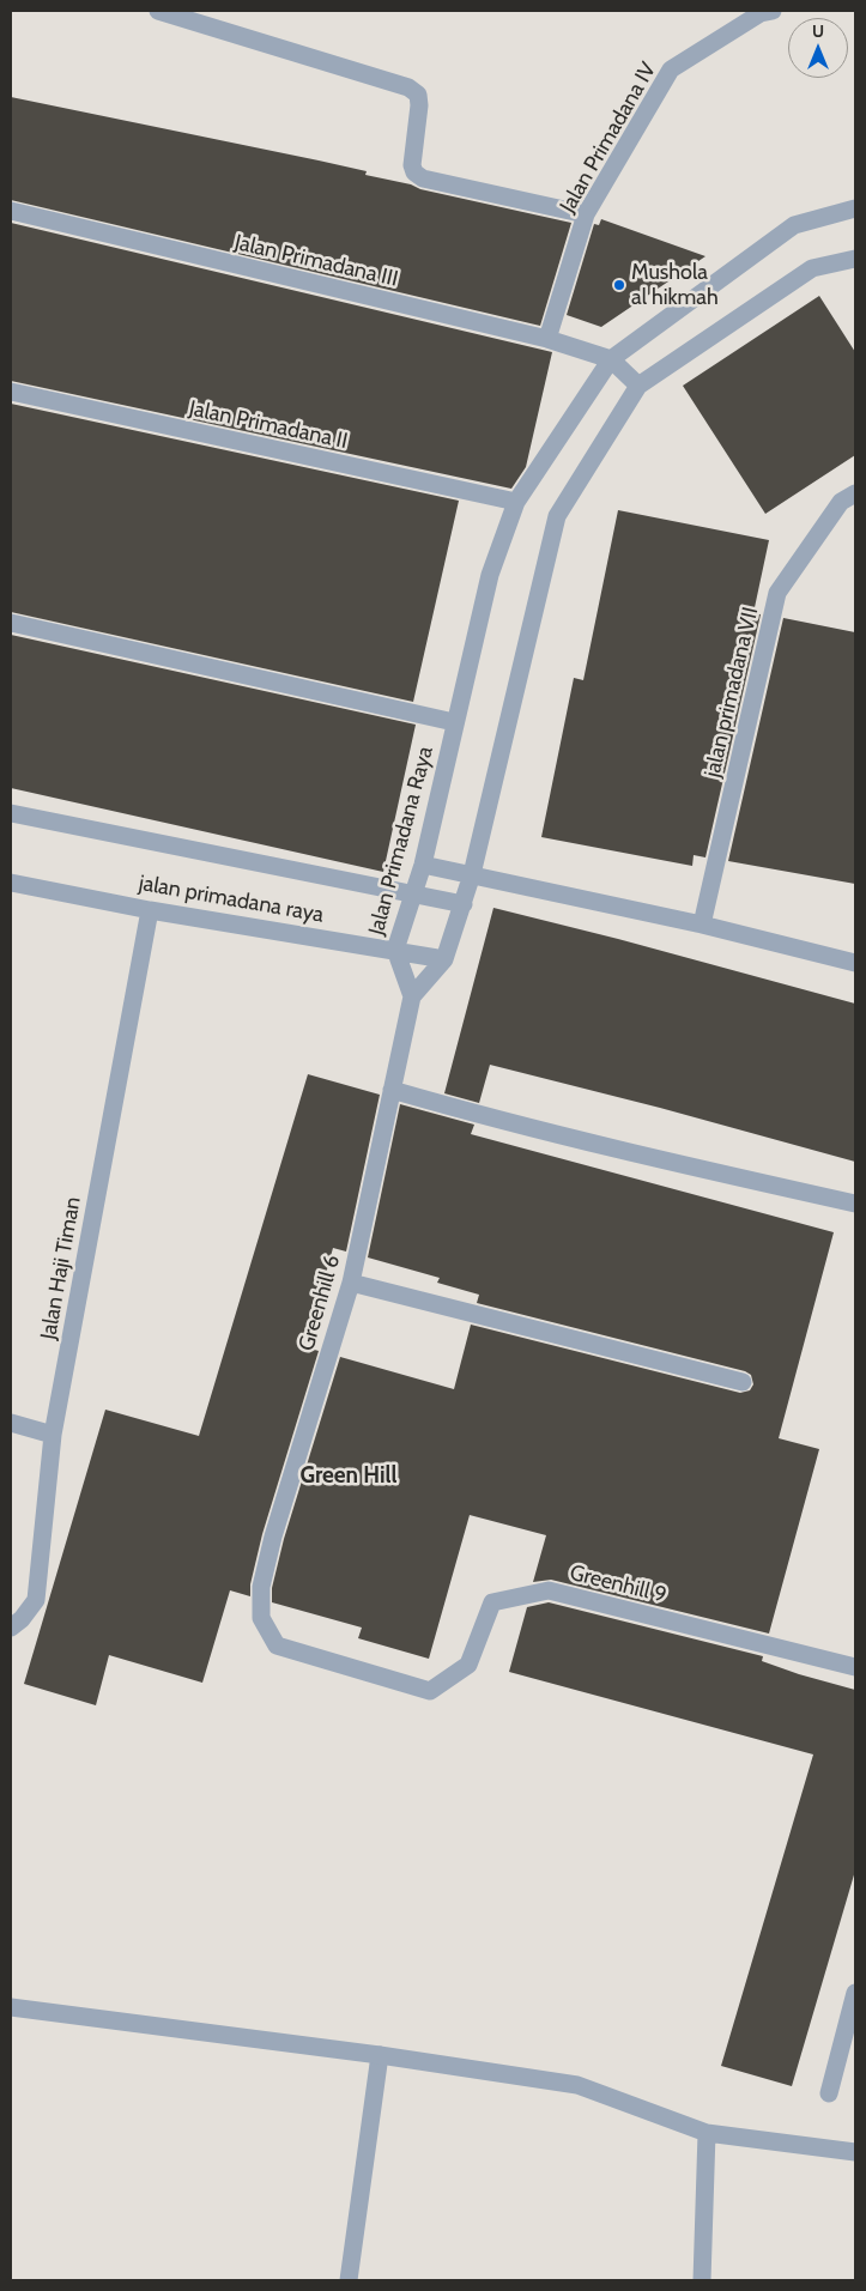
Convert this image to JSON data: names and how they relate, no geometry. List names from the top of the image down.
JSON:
{
  "streets": {
    "street": [
      "Jalan Primadana IV",
      "Jalan Primadana III",
      "Jalan Primadana II",
      "jalan primadana VII",
      "Jalan Primadana Raya",
      "jalan primadana raya",
      "Jalan Haji Timan",
      "Greenhill 6",
      "Greenhill 9"
    ]
  },
  "crossings": [
    ["Jalan Primadana IV", "Jalan Primadana III"],
    ["Jalan Primadana III", "Jalan Primadana Raya"],
    ["Jalan Primadana II", "Jalan Primadana Raya"],
    ["Jalan Primadana Raya", "jalan primadana raya"],
    ["Jalan Primadana Raya", "Greenhill 6"],
    ["jalan primadana raya", "Jalan Haji Timan"],
    ["Greenhill 6", "Greenhill 9"]
  ],
  "districts": ["Green Hill"],
  "places": ["Mushola al hikmah"],
  "north": "top"
}
